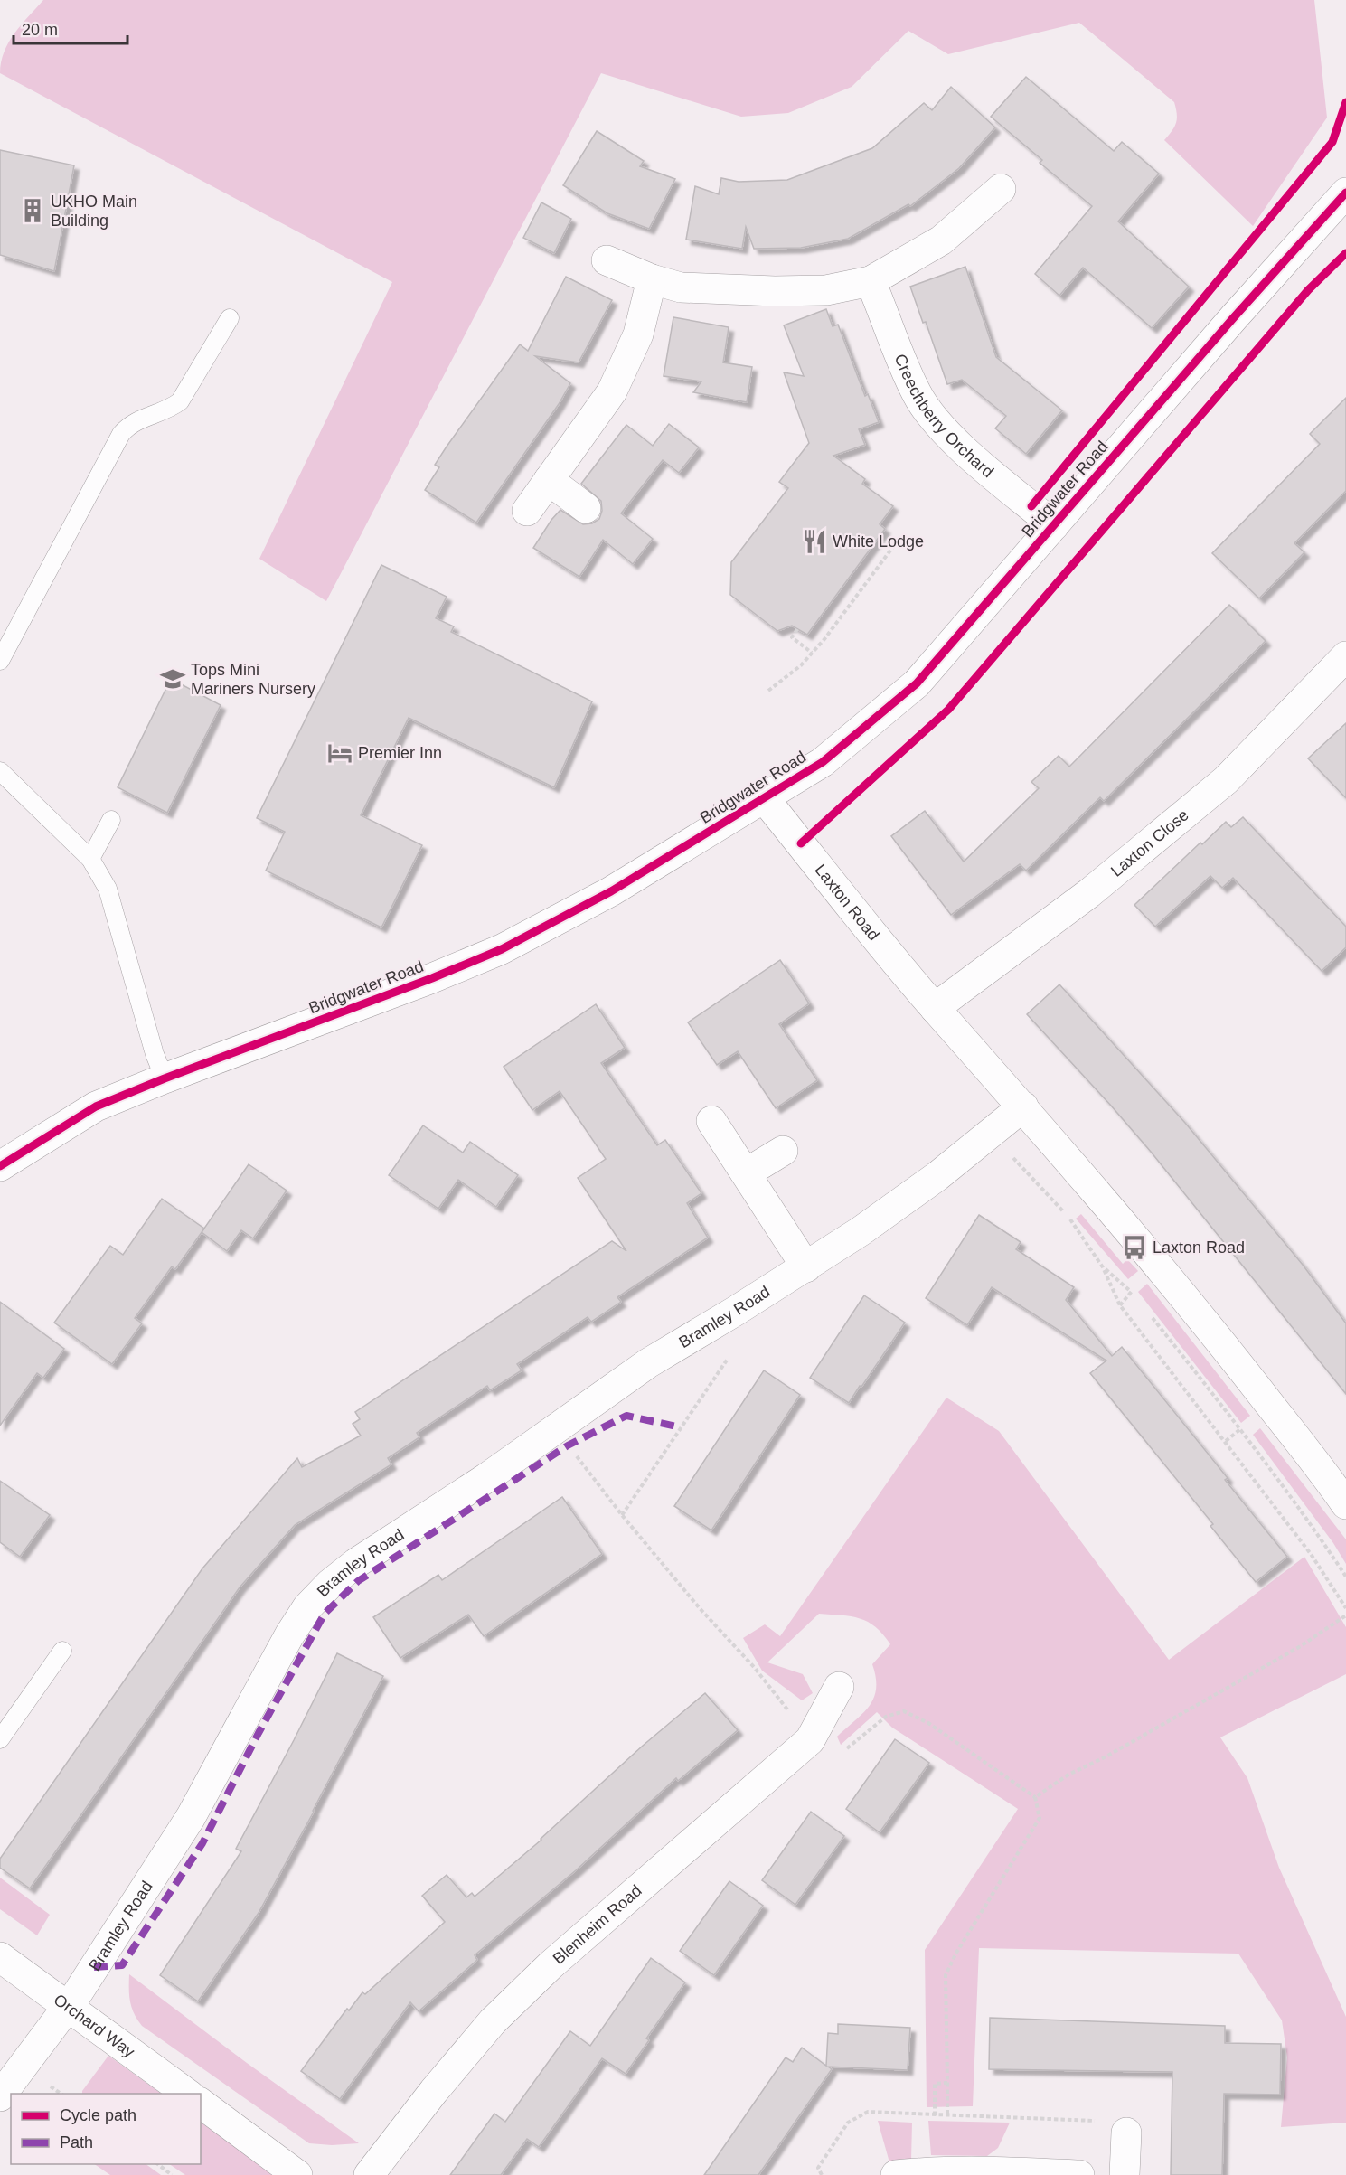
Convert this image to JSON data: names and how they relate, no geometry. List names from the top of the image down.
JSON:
{
  "streets": {
    "street": [
      "Creechberry Orchard",
      "Bridgwater Road",
      "Laxton Close",
      "Laxton Road",
      "Bramley Road",
      "Blenheim Road",
      "Orchard Way"
    ]
  },
  "crossings": [
    ["Creechberry Orchard", "Bridgwater Road"],
    ["Bridgwater Road", "Laxton Road"],
    ["Laxton Close", "Laxton Road"],
    ["Laxton Road", "Bramley Road"],
    ["Bramley Road", "Orchard Way"]
  ],
  "places": {
    "building": ["UKHO Main Building"],
    "restaurant": ["White Lodge"],
    "school or university": ["Tops Mini Mariners Nursery"],
    "hotel": ["Premier Inn"],
    "bus stop": ["Laxton Road"]
  },
  "legend": ["Cycle path", "Path"],
  "scale_bar": "20 m"
}
